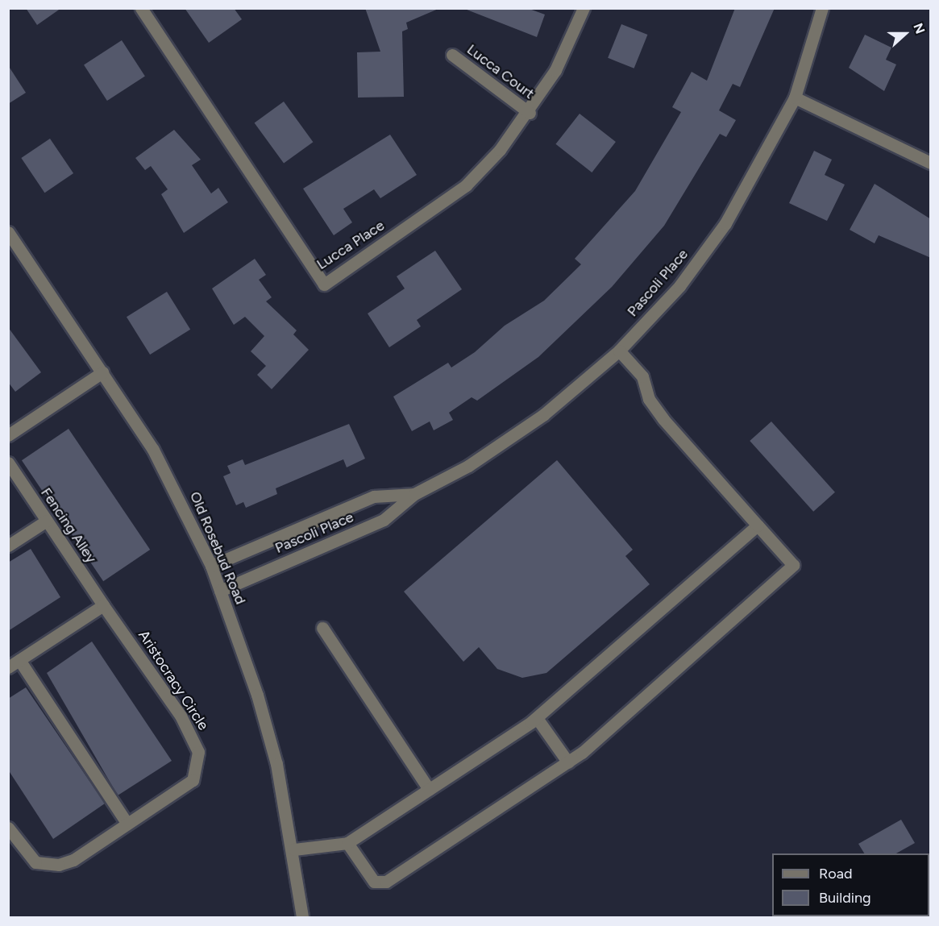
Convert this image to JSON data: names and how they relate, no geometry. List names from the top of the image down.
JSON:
{
  "streets": {
    "street": [
      "Lucca Court",
      "Lucca Place",
      "Pascoli Place",
      "Fencing Alley",
      "Old Rosebud Road",
      "Aristocracy Circle"
    ]
  },
  "crossings": [
    ["Lucca Court", "Lucca Place"],
    ["Pascoli Place", "Old Rosebud Road"],
    ["Fencing Alley", "Aristocracy Circle"]
  ],
  "legend": ["Road", "Building"],
  "north": "right"
}
